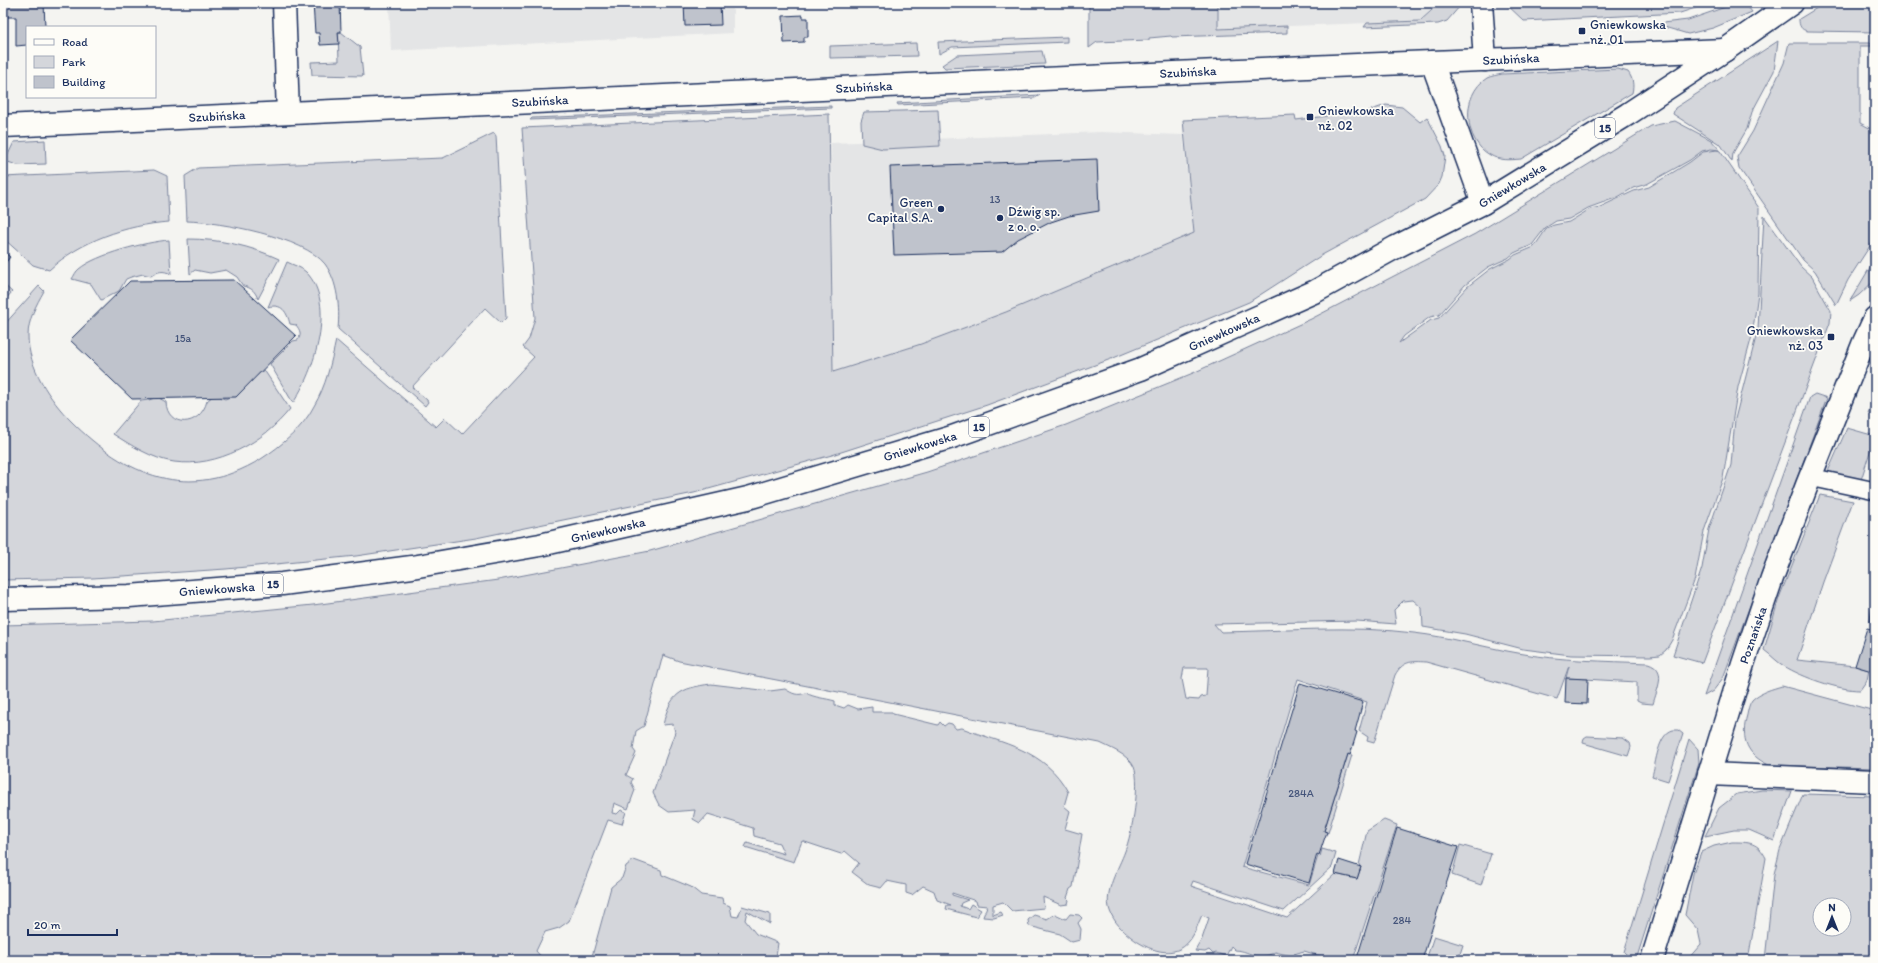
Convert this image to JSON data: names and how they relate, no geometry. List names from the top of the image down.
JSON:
{
  "streets": {
    "street": [
      "Szubińska",
      "15",
      "Gniewkowska",
      "Poznańska"
    ]
  },
  "crossings": [
    ["Szubińska", "Gniewkowska"]
  ],
  "places": {
    "transit": ["Gniewkowska nż. 01", "Gniewkowska nż. 02", "Gniewkowska nż. 03"],
    "other": ["Green Capital S.A.", "Dźwig sp. z o. o."]
  },
  "house_numbers": [
    "13",
    "15a",
    "284A",
    "284"
  ],
  "legend": ["Road", "Park", "Building"],
  "scale_bar": "20 m",
  "north": "top"
}
